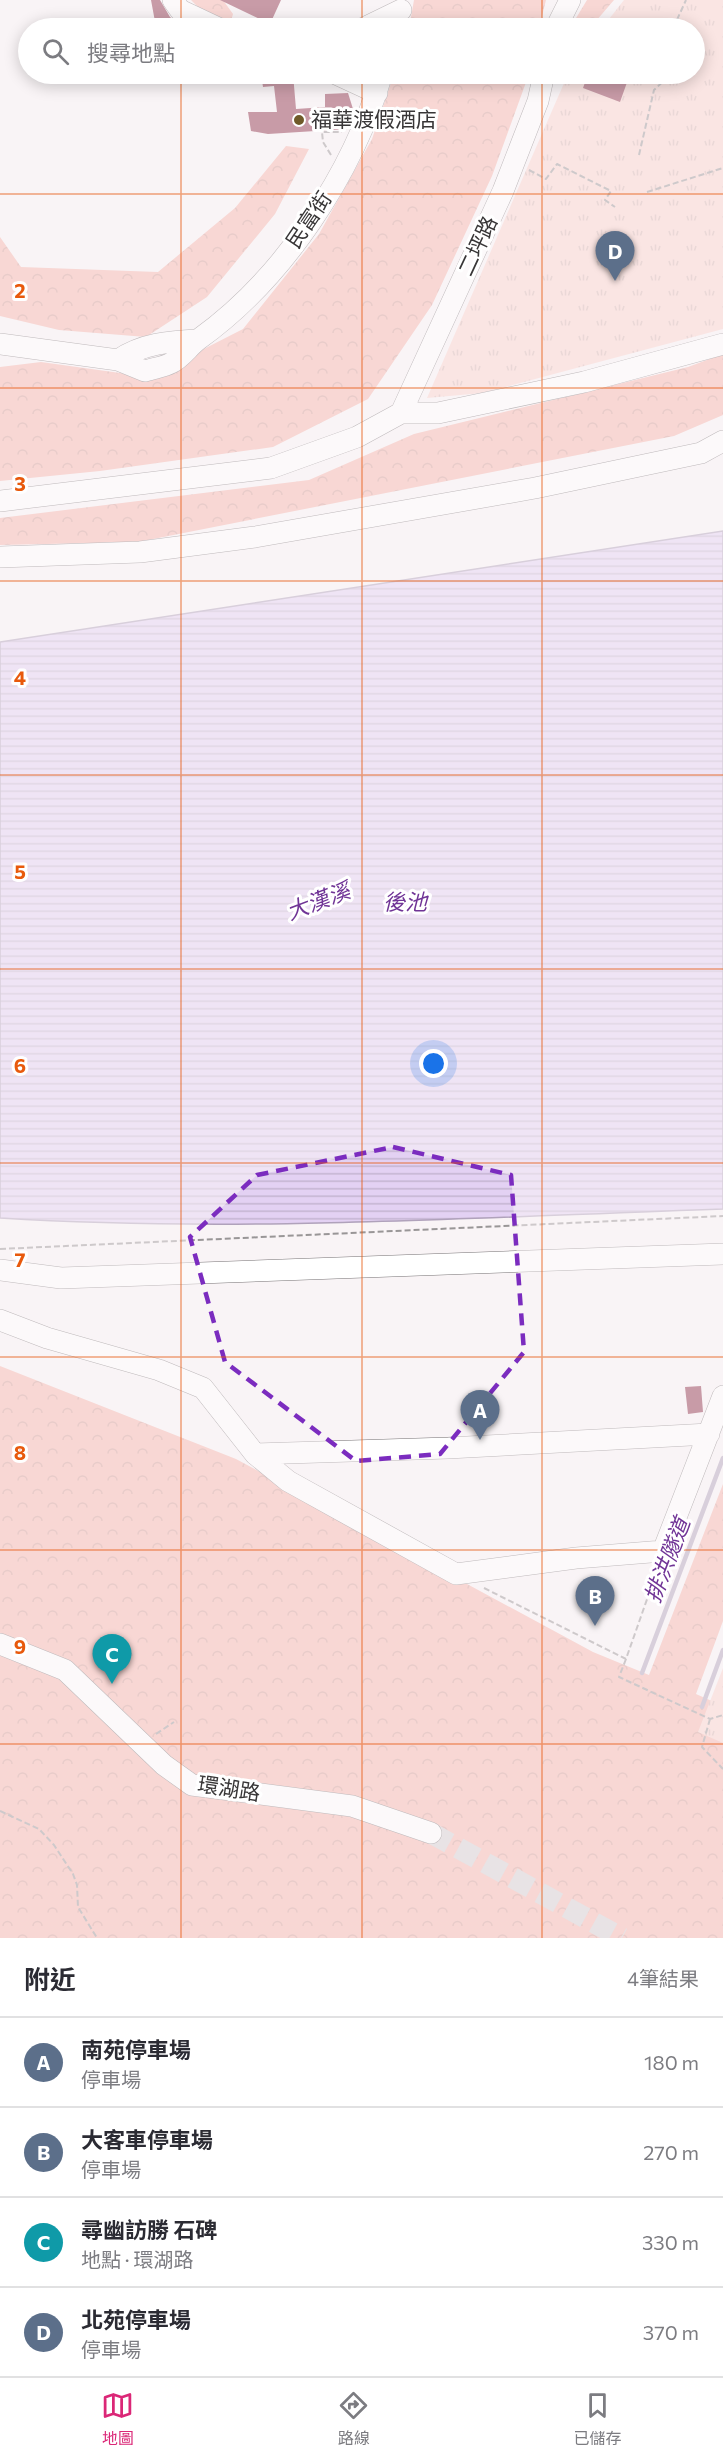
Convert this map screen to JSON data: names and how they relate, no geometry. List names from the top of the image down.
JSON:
{
  "streets": {
    "street": ["民富街", "二坪路", "環湖路"]
  },
  "water": ["大漢溪", "後池", "排洪隧道"],
  "places": ["福華渡假酒店"],
  "page": {
    "search": "搜尋地點",
    "pins": [
      "D",
      "A",
      "B",
      "C"
    ],
    "heading": ["附近", "4筆結果"],
    "list": [
      {
        "mark": "A",
        "name": "南苑停車場",
        "note": "停車場",
        "value": "180 m"
      },
      {
        "mark": "B",
        "name": "大客車停車場",
        "note": "停車場",
        "value": "270 m"
      },
      {
        "mark": "C",
        "name": "尋幽訪勝 石碑",
        "note": "地點 · 環湖路",
        "value": "330 m"
      },
      {
        "mark": "D",
        "name": "北苑停車場",
        "note": "停車場",
        "value": "370 m"
      }
    ],
    "nav": ["地圖", "路線", "已儲存"]
  },
  "grid": {
    "rows": [
      "2",
      "3",
      "4",
      "5",
      "6",
      "7",
      "8",
      "9"
    ]
  }
}
